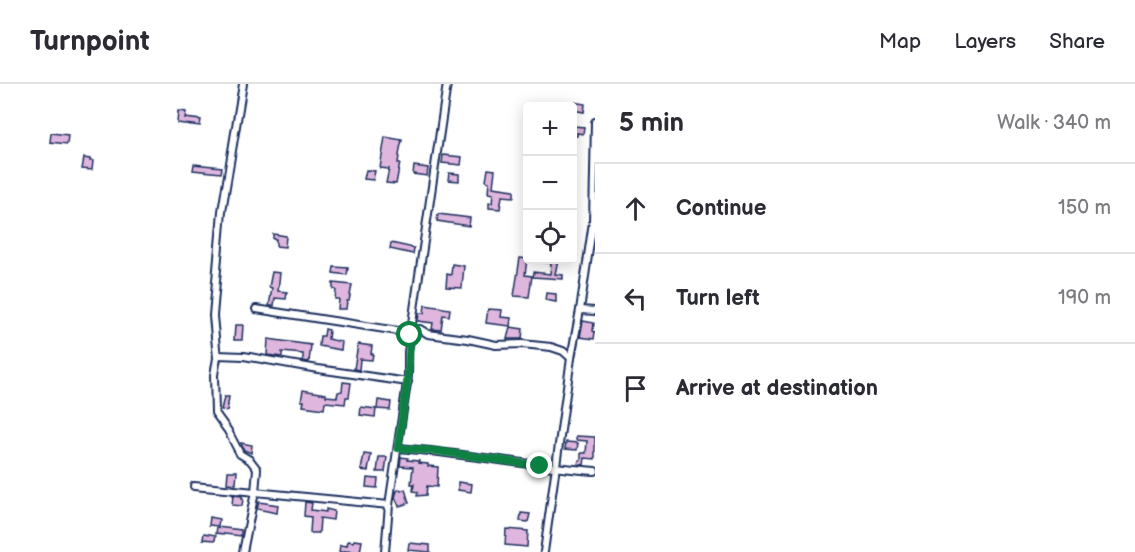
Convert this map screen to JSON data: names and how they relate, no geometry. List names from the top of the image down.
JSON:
{
  "page": {
    "header": "Turnpoint",
    "nav": ["Map", "Layers", "Share"],
    "heading": ["5 min", "Walk · 340 m"],
    "map_buttons": ["+", "−"],
    "list": [
      ["Continue", "150 m"],
      ["Turn left", "190 m"],
      "Arrive at destination"
    ]
  }
}
